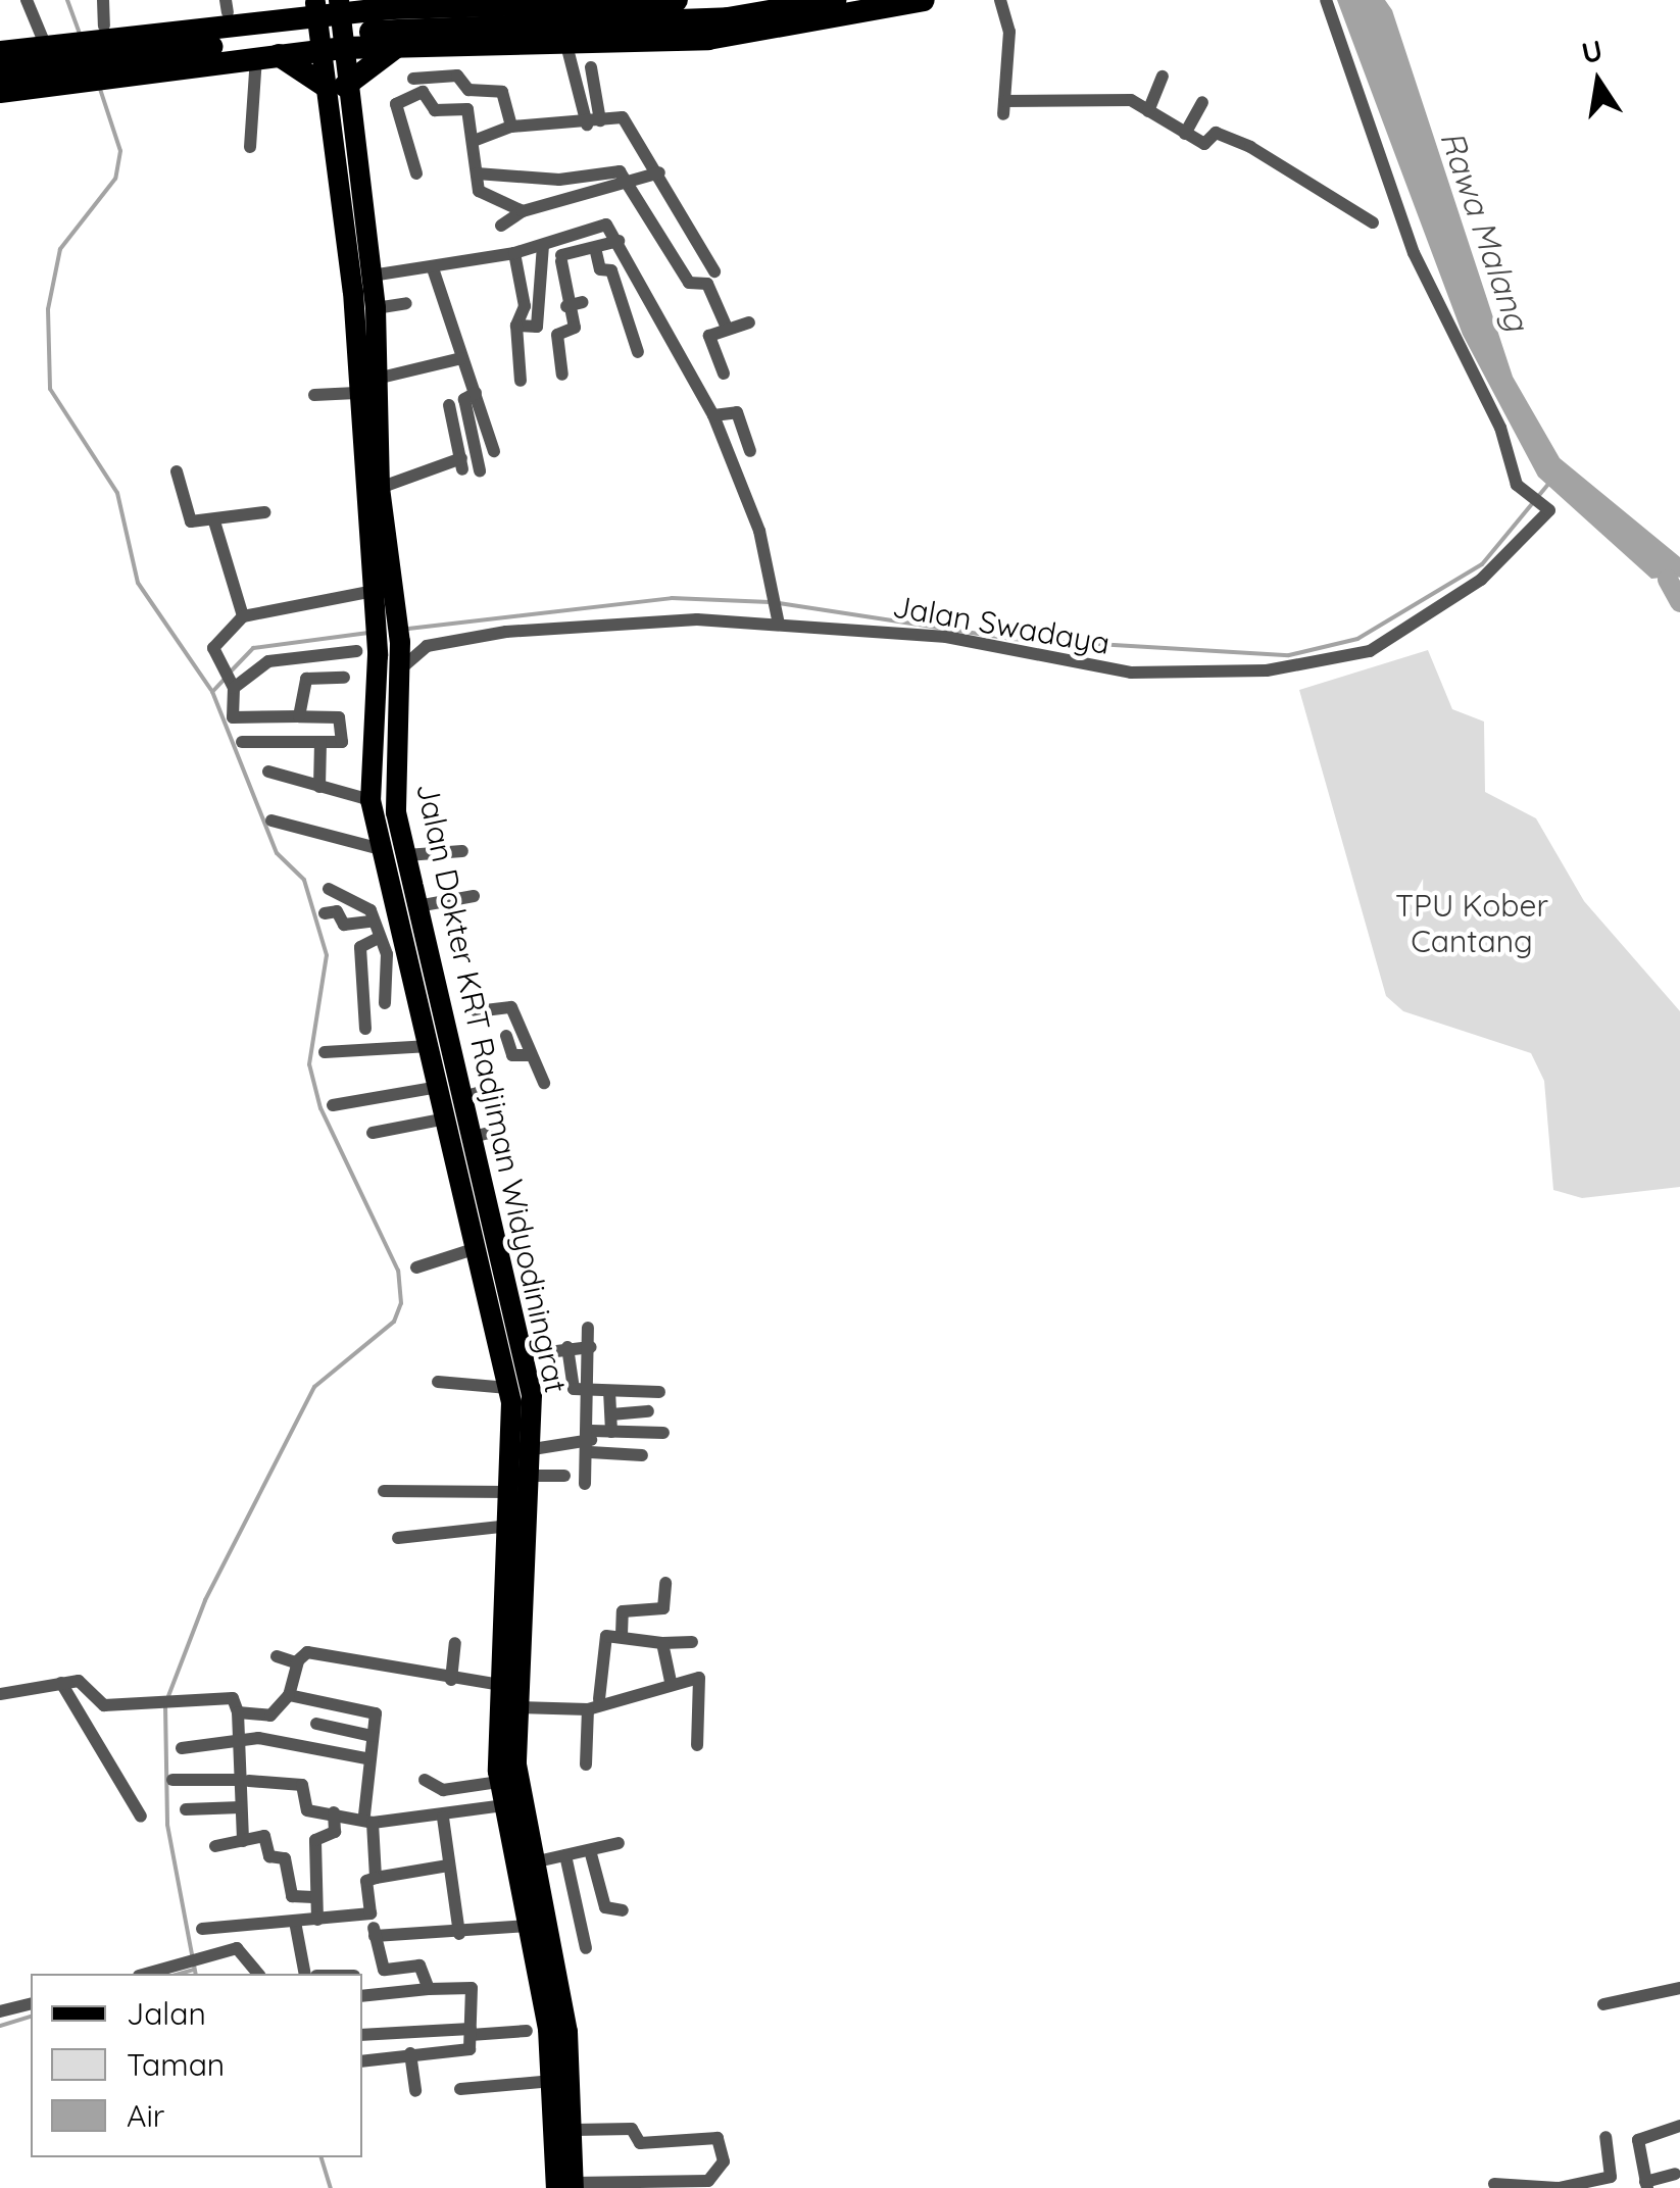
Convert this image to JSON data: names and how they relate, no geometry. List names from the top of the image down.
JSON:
{
  "streets": {
    "main road": ["Jalan Dokter KRT Radjiman Widyodiningrat"],
    "street": ["Jalan Swadaya"]
  },
  "crossings": [
    ["Jalan Swadaya", "Jalan Dokter KRT Radjiman Widyodiningrat"]
  ],
  "water": ["Rawa Malang"],
  "parks": ["TPU Kober Cantang"],
  "legend": ["Jalan", "Taman", "Air"],
  "north": "top"
}
